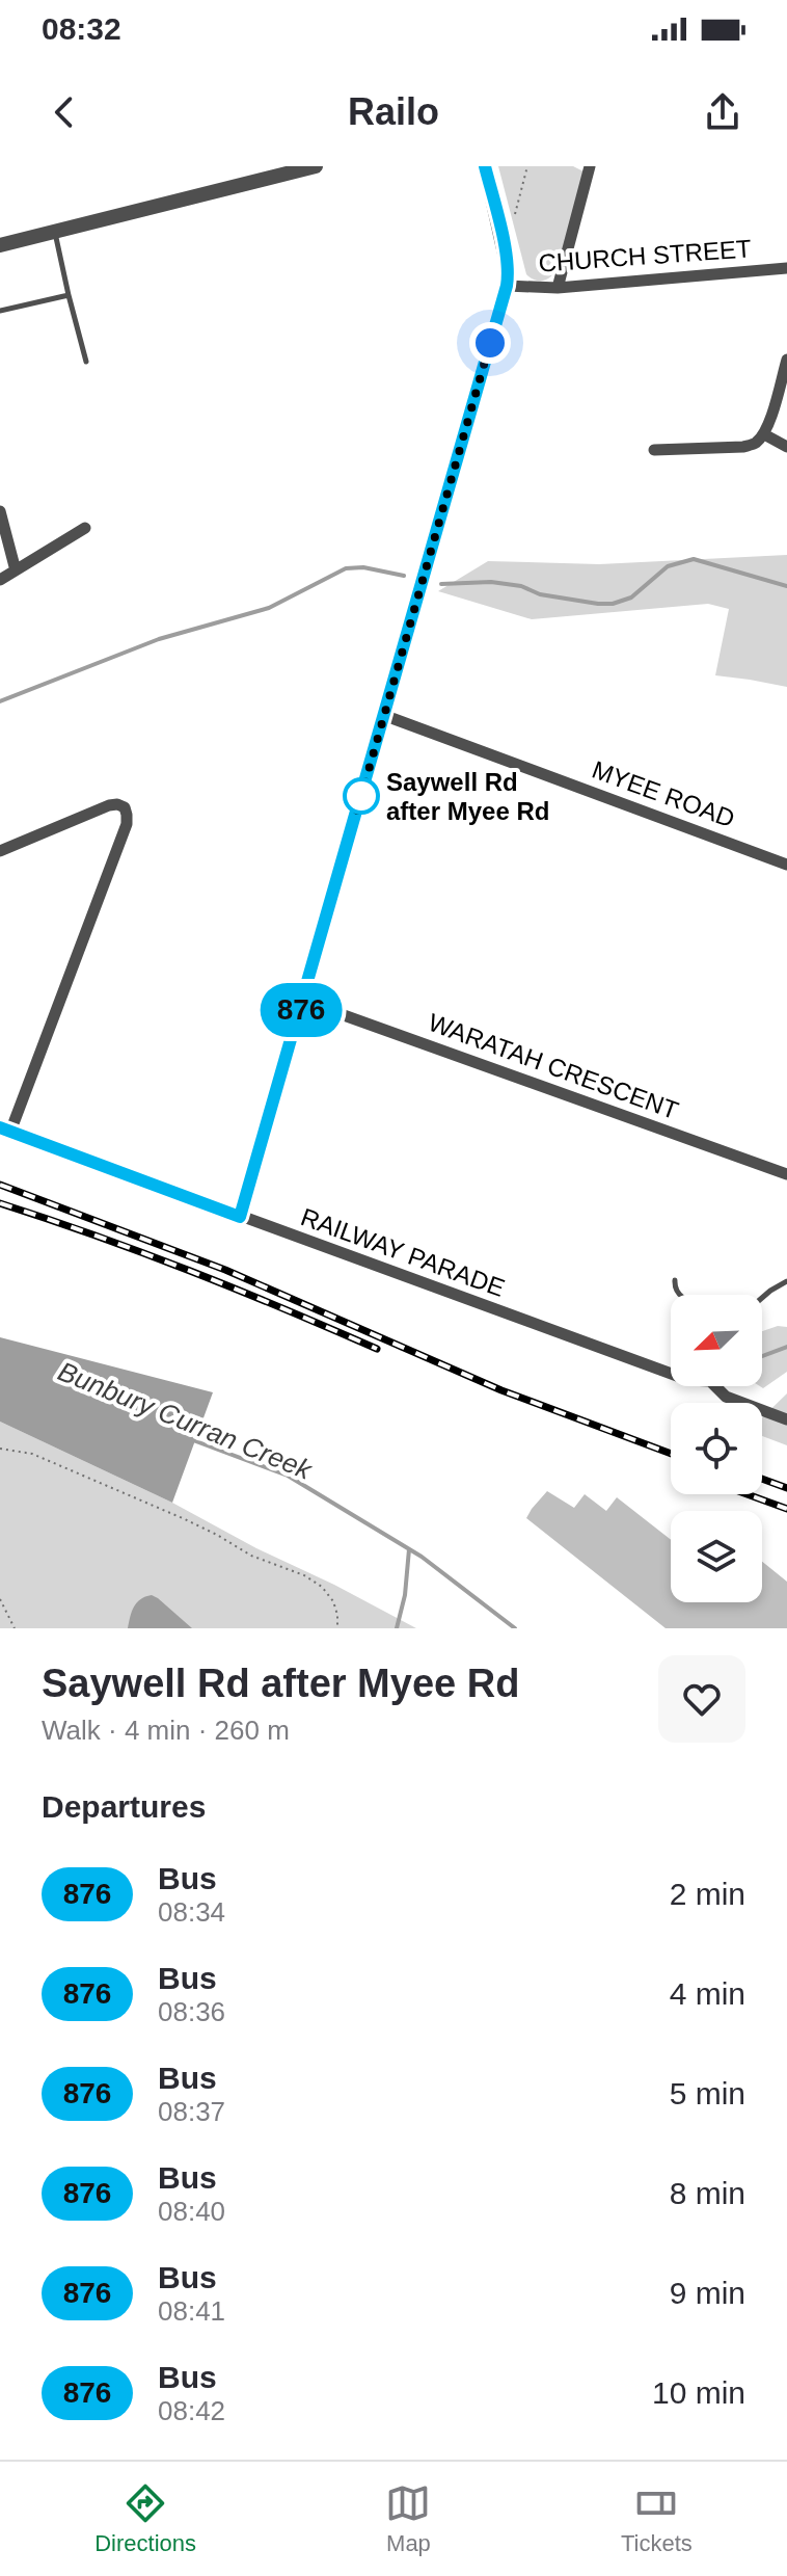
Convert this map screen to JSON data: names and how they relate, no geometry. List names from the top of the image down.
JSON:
{
  "streets": {
    "street": [
      "CHURCH STREET",
      "MYEE ROAD",
      "WARATAH CRESCENT",
      "RAILWAY PARADE"
    ]
  },
  "water": ["Bunbury Curran Creek"],
  "places": ["Saywell Rd after Myee Rd"],
  "lines": ["bus line 876"],
  "north": "bottom left",
  "page": {
    "status": "08:32",
    "header": "Railo",
    "on_map": "876",
    "heading": [
      ["Saywell Rd after Myee Rd", "Walk · 4 min · 260 m"],
      "Departures"
    ],
    "list": [
      {
        "mark": "876",
        "name": "Bus",
        "note": "08:34",
        "value": "2 min"
      },
      {
        "mark": "876",
        "name": "Bus",
        "note": "08:36",
        "value": "4 min"
      },
      {
        "mark": "876",
        "name": "Bus",
        "note": "08:37",
        "value": "5 min"
      },
      {
        "mark": "876",
        "name": "Bus",
        "note": "08:40",
        "value": "8 min"
      },
      {
        "mark": "876",
        "name": "Bus",
        "note": "08:41",
        "value": "9 min"
      },
      {
        "mark": "876",
        "name": "Bus",
        "note": "08:42",
        "value": "10 min"
      }
    ],
    "tabs": ["Directions", "Map", "Tickets"]
  }
}
